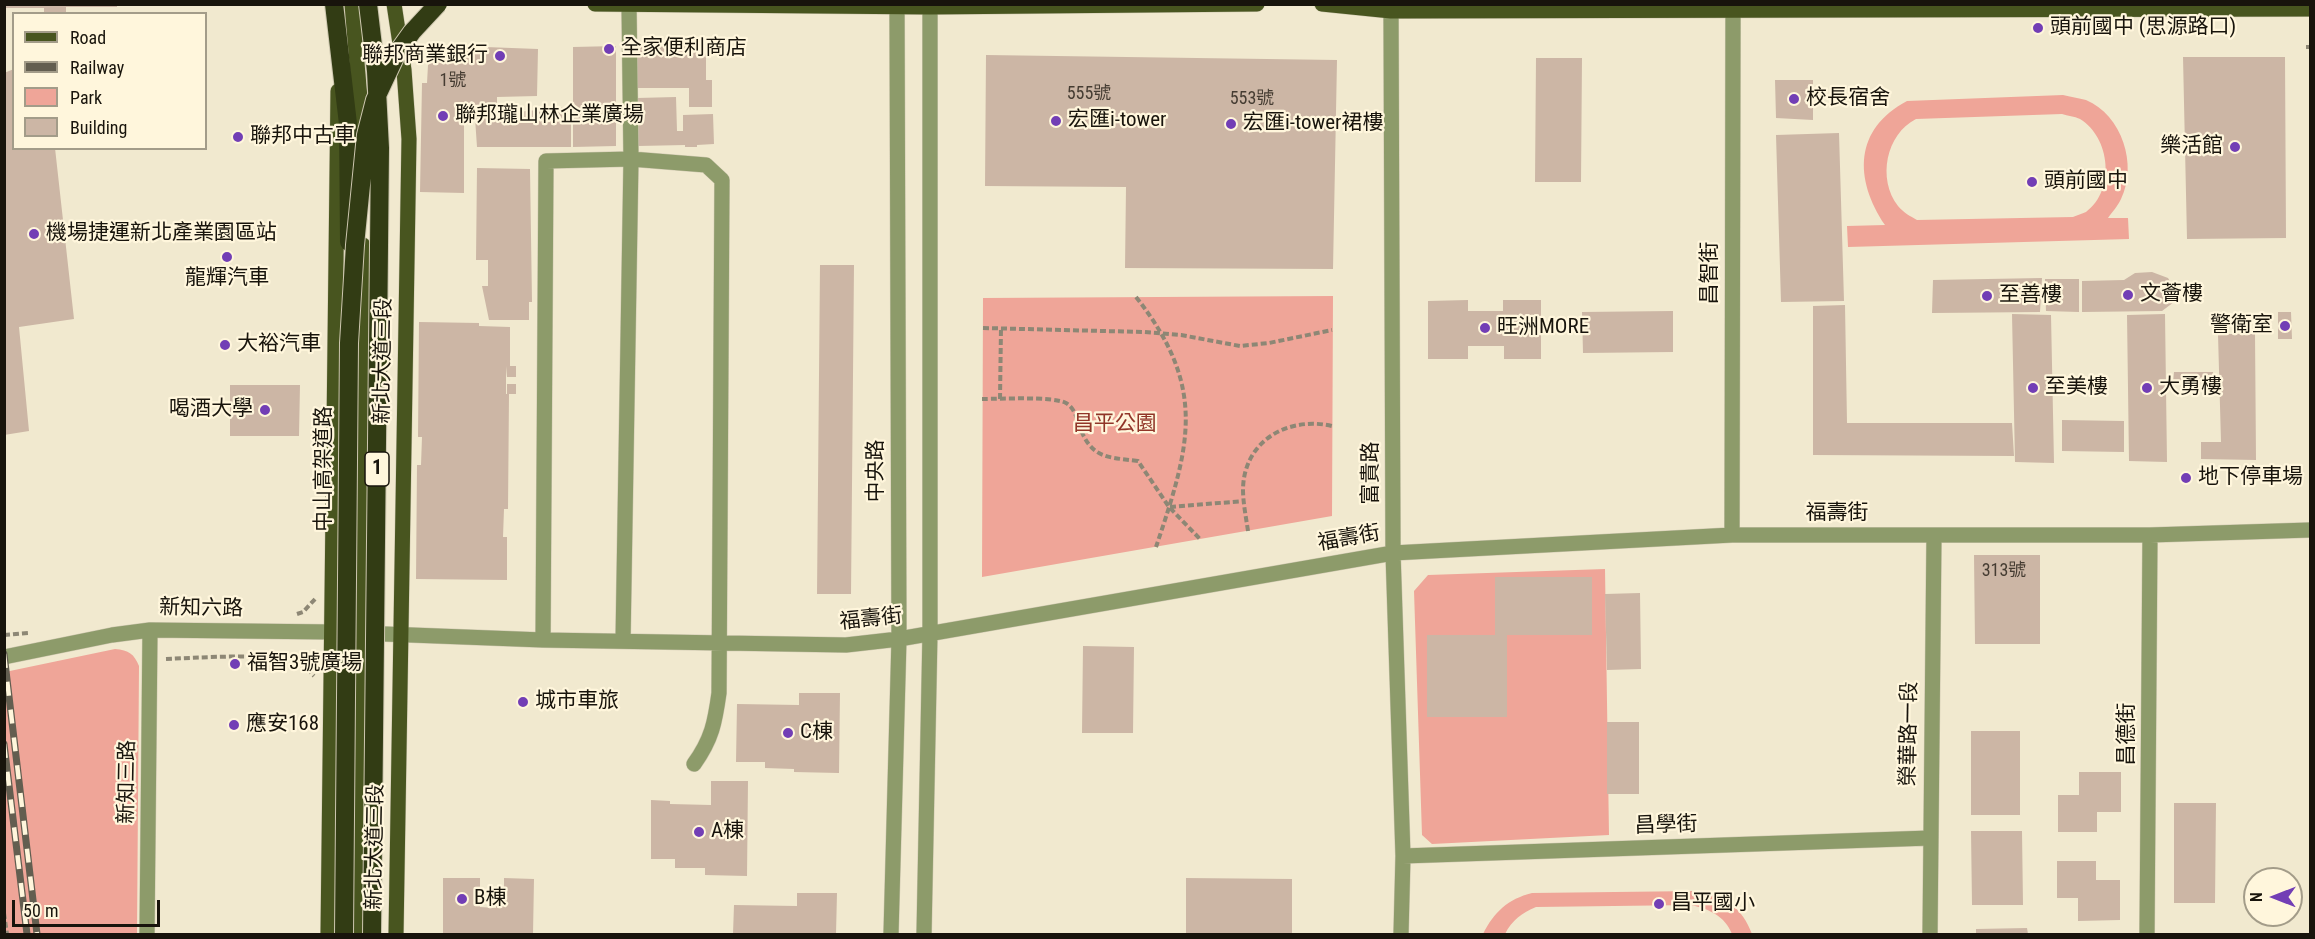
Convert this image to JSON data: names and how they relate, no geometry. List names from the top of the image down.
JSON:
{
  "streets": {
    "highway": ["中山高架道路", "1"],
    "main road": ["新北大道三段"],
    "street": [
      "昌智街",
      "中央路",
      "富貴路",
      "福壽街",
      "新知六路",
      "榮華路一段",
      "昌德街",
      "新知三路",
      "昌學街"
    ]
  },
  "crossings": [
    ["昌智街", "福壽街"],
    ["新北大道三段", "福壽街"],
    ["新北大道三段", "新知六路"],
    ["1", "新知六路"],
    ["中央路", "福壽街"],
    ["富貴路", "福壽街"],
    ["富貴路", "昌學街"],
    ["福壽街", "新知六路"],
    ["福壽街", "榮華路一段"],
    ["福壽街", "昌德街"],
    ["新知六路", "新知三路"],
    ["榮華路一段", "昌學街"]
  ],
  "parks": ["昌平公園"],
  "places": [
    "頭前國中 (思源路口)",
    "全家便利商店",
    "聯邦商業銀行",
    "校長宿舍",
    "聯邦瓏山林企業廣場",
    "宏匯i-tower",
    "宏匯i-tower裙樓",
    "聯邦中古車",
    "樂活館",
    "頭前國中",
    "機場捷運新北產業園區站",
    "龍輝汽車",
    "文薈樓",
    "至善樓",
    "警衛室",
    "旺洲MORE",
    "大裕汽車",
    "至美樓",
    "大勇樓",
    "喝酒大學",
    "地下停車場",
    "福智3號廣場",
    "城市車旅",
    "應安168",
    "C棟",
    "A棟",
    "B棟",
    "昌平國小"
  ],
  "house_numbers": [
    "1號",
    "555號",
    "553號",
    "313號"
  ],
  "legend": [
    "Road",
    "Railway",
    "Park",
    "Building"
  ],
  "scale_bar": "50 m",
  "north": "left"
}
